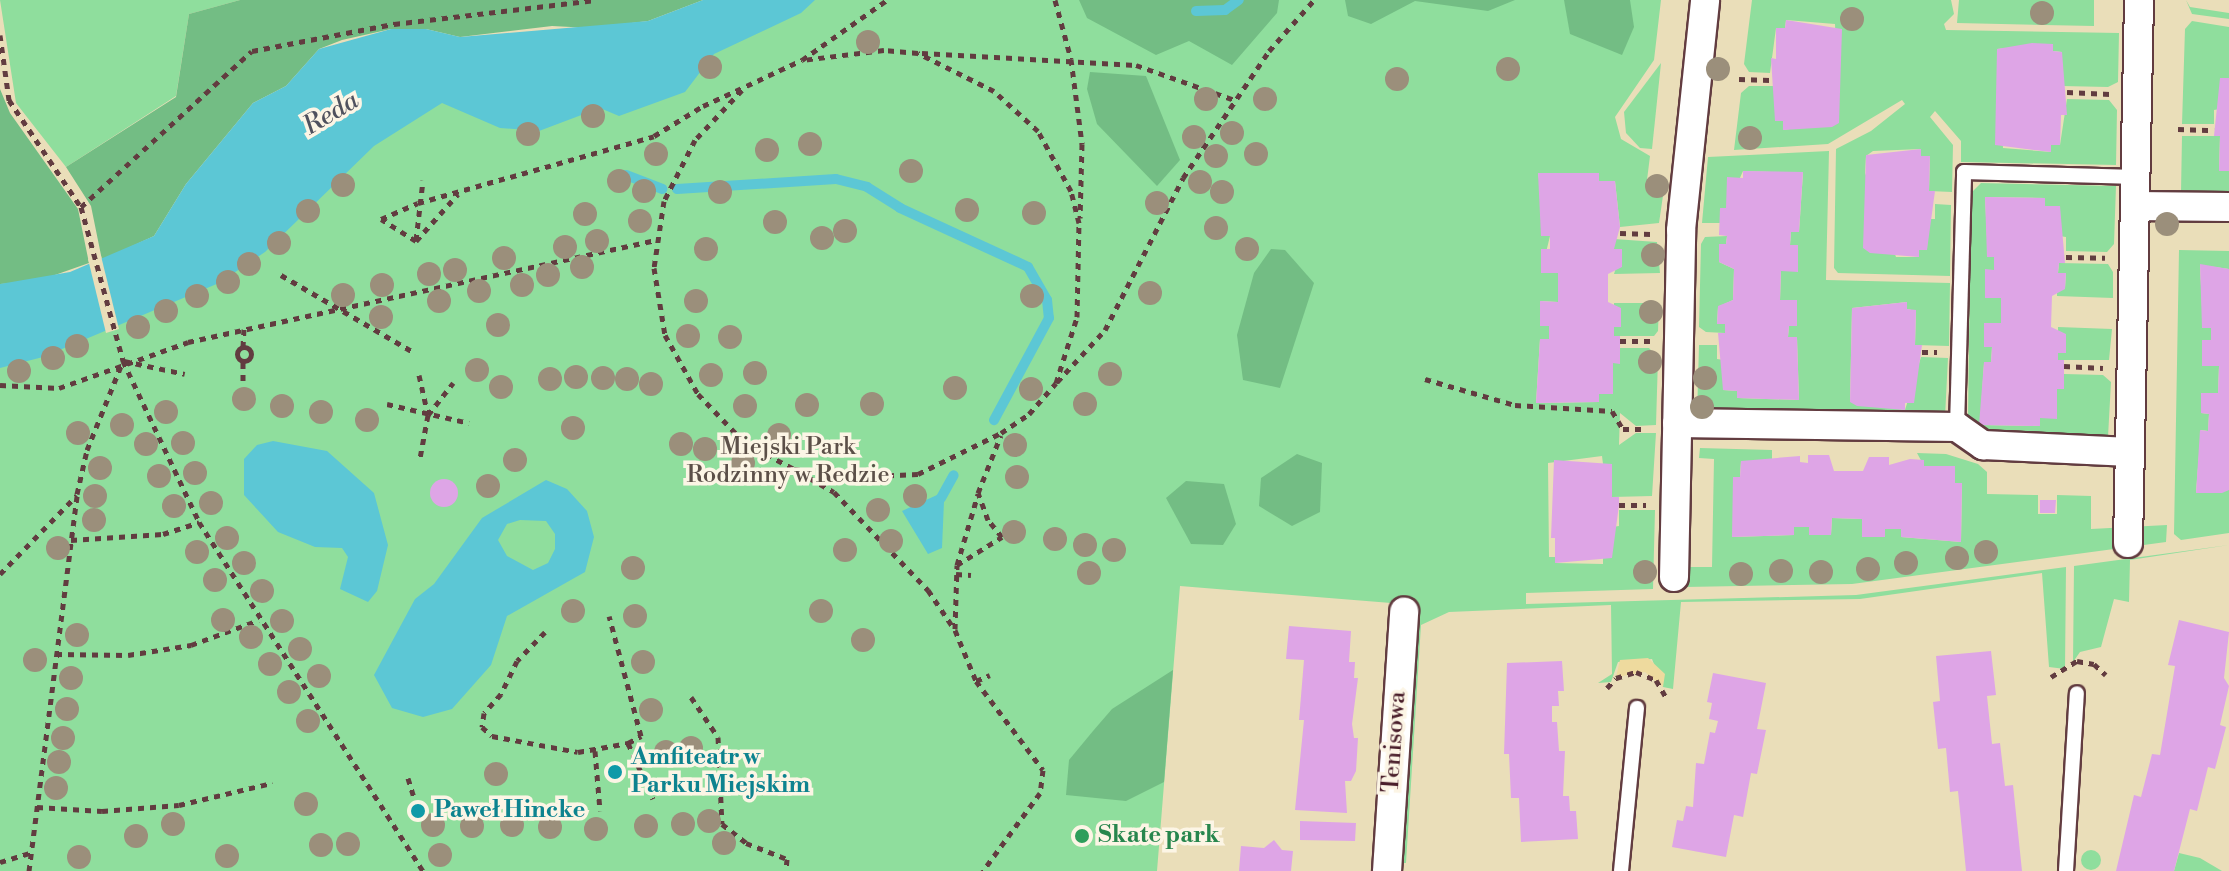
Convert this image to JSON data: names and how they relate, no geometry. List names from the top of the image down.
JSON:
{
  "streets": {
    "street": ["Tenisowa"]
  },
  "water": ["Reda"],
  "parks": ["Miejski Park Rodzinny w Redzie"],
  "places": ["Amfiteatr w Parku Miejskim", "Paweł Hincke", "Skate park"]
}
